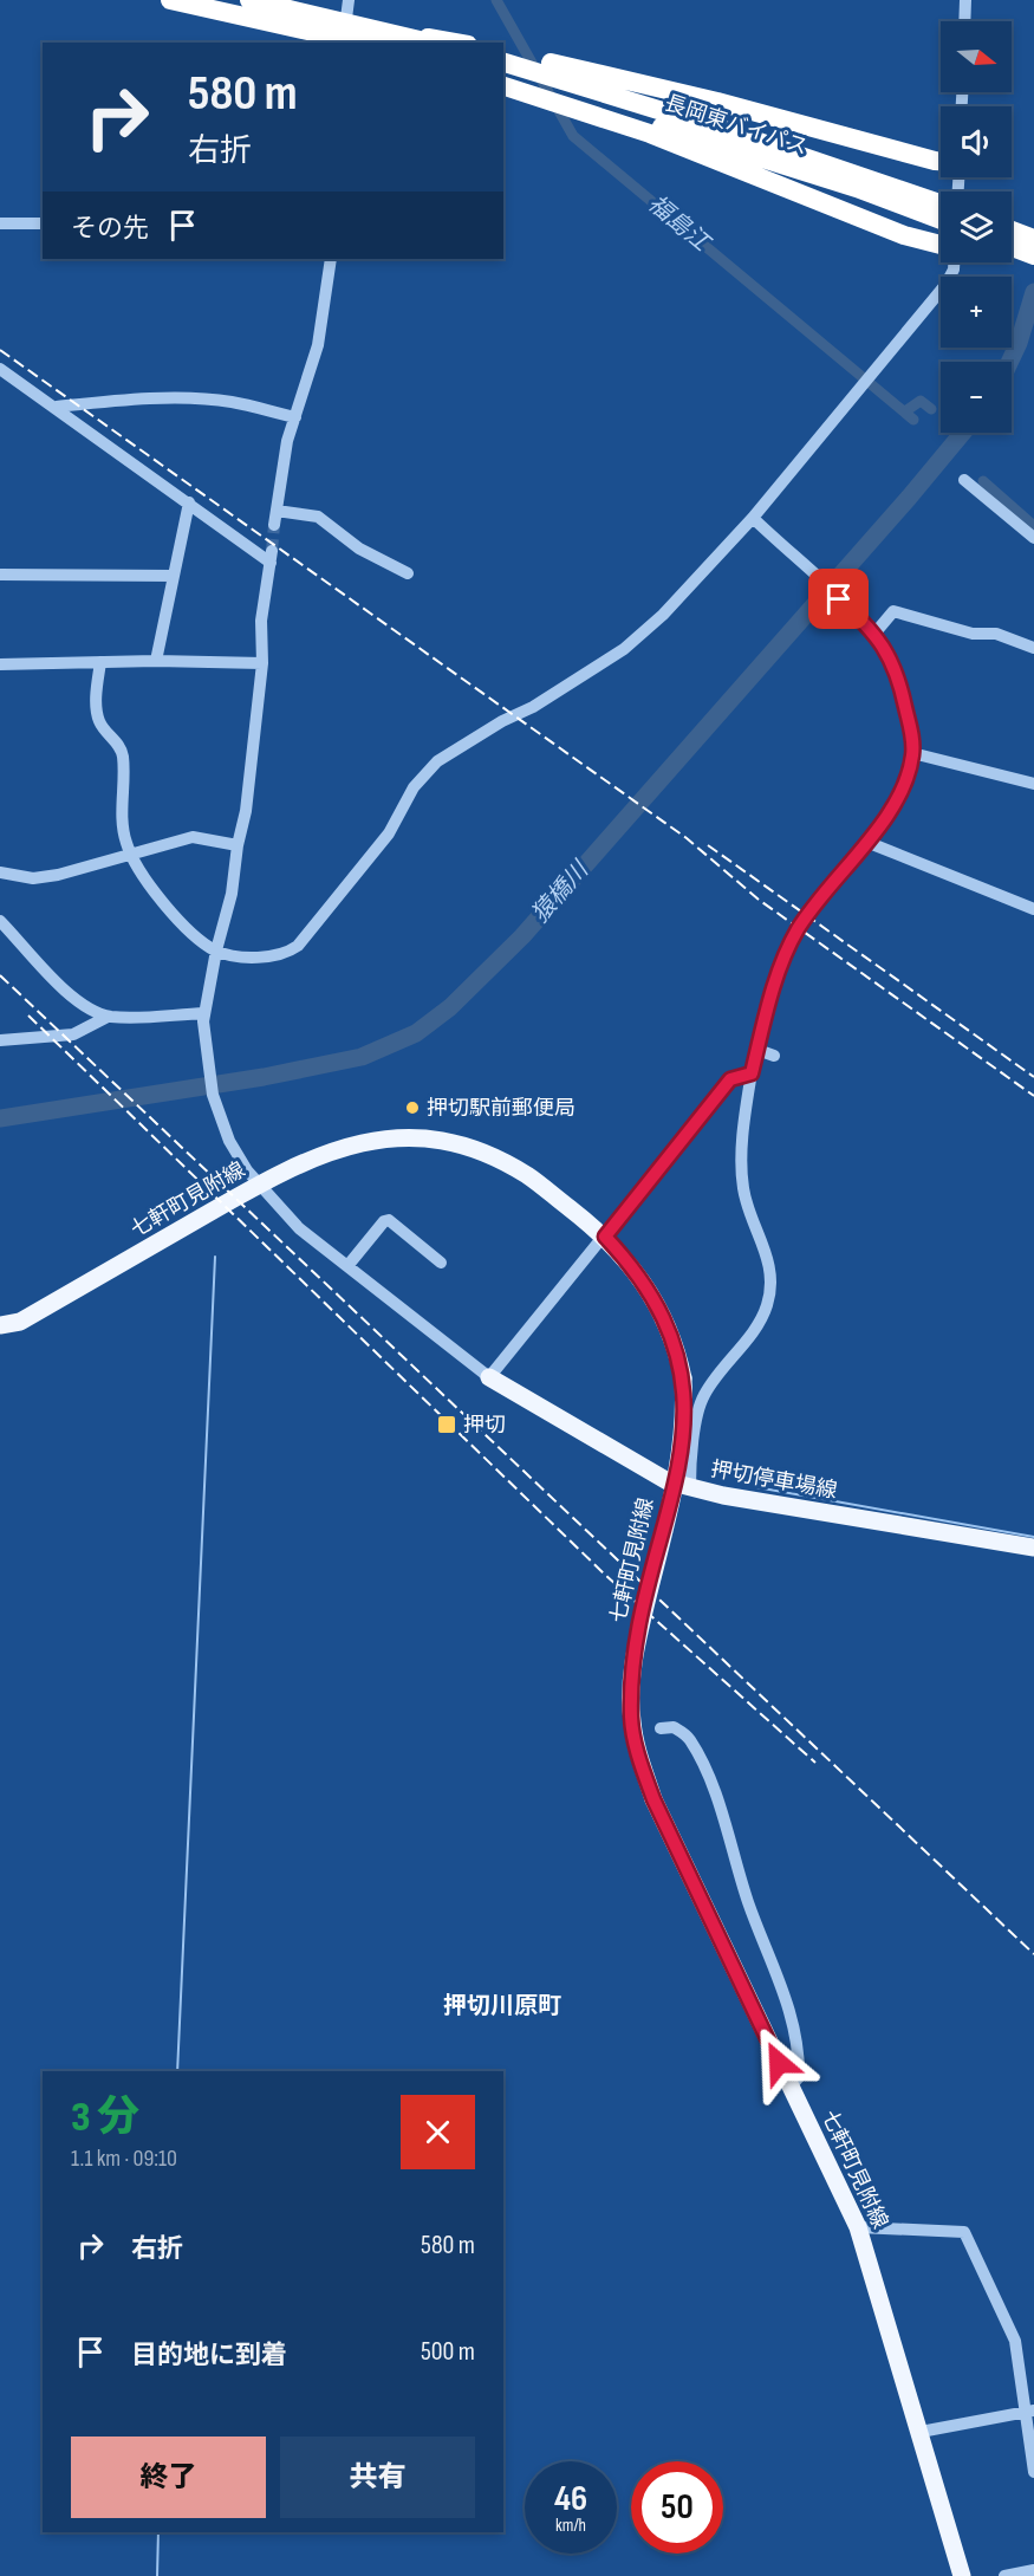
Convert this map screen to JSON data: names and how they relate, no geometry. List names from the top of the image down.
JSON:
{
  "streets": {
    "highway": ["長岡東バイパス"],
    "main road": ["七軒町見附線", "押切停車場線"]
  },
  "districts": ["押切川原町"],
  "water": ["福島江", "猿橋川"],
  "places": {
    "other": ["押切駅前郵便局"],
    "transit": ["押切"]
  },
  "north": "right",
  "page": {
    "map_buttons": ["+", "−"],
    "turn": ["580 m", "右折"],
    "then": "その先",
    "heading": ["3 分", "1.1 km · 09:10"],
    "list": [
      {
        "name": "右折",
        "value": "580 m"
      },
      {
        "name": "目的地に到着",
        "value": "500 m"
      }
    ],
    "buttons": ["終了", "共有"],
    "speed": "46 km/h",
    "limit": "50"
  }
}
